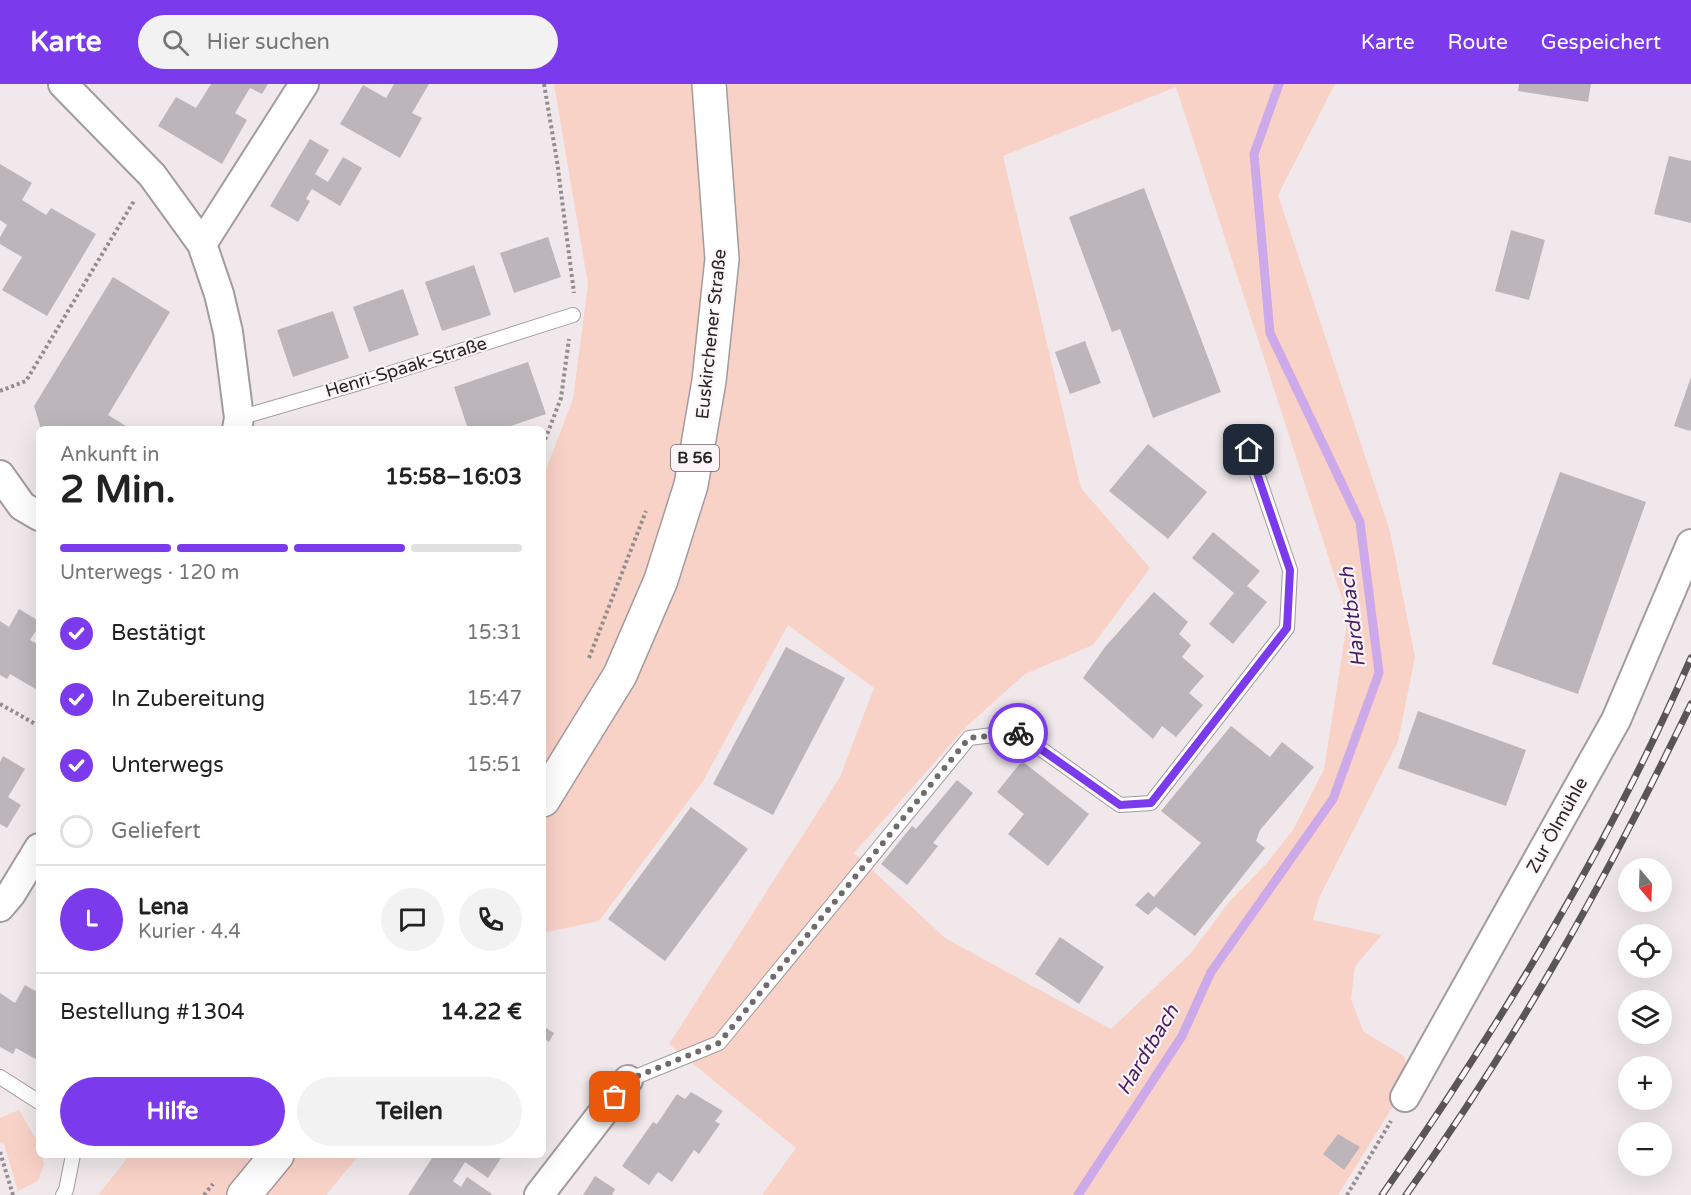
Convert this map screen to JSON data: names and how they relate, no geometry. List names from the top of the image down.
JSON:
{
  "streets": {
    "main road": ["Euskirchener Straße", "B 56"],
    "street": ["Henri-Spaak-Straße", "Zur Ölmühle"]
  },
  "water": ["Hardtbach"],
  "north": "bottom",
  "page": {
    "header": "Karte",
    "search": "Hier suchen",
    "nav": ["Karte", "Route", "Gespeichert"],
    "heading": ["2 Min.", "Ankunft in", "15:58–16:03"],
    "panel": [
      "Lena",
      "Kurier · 4.4",
      "Bestellung #1304",
      "14.22 €"
    ],
    "bar": "Unterwegs · 120 m",
    "list": [
      ["Bestätigt", "15:31"],
      ["In Zubereitung", "15:47"],
      ["Unterwegs", "15:51"],
      "Geliefert"
    ],
    "map_buttons": ["+", "−"],
    "round": "L",
    "buttons": ["Hilfe", "Teilen"]
  }
}
